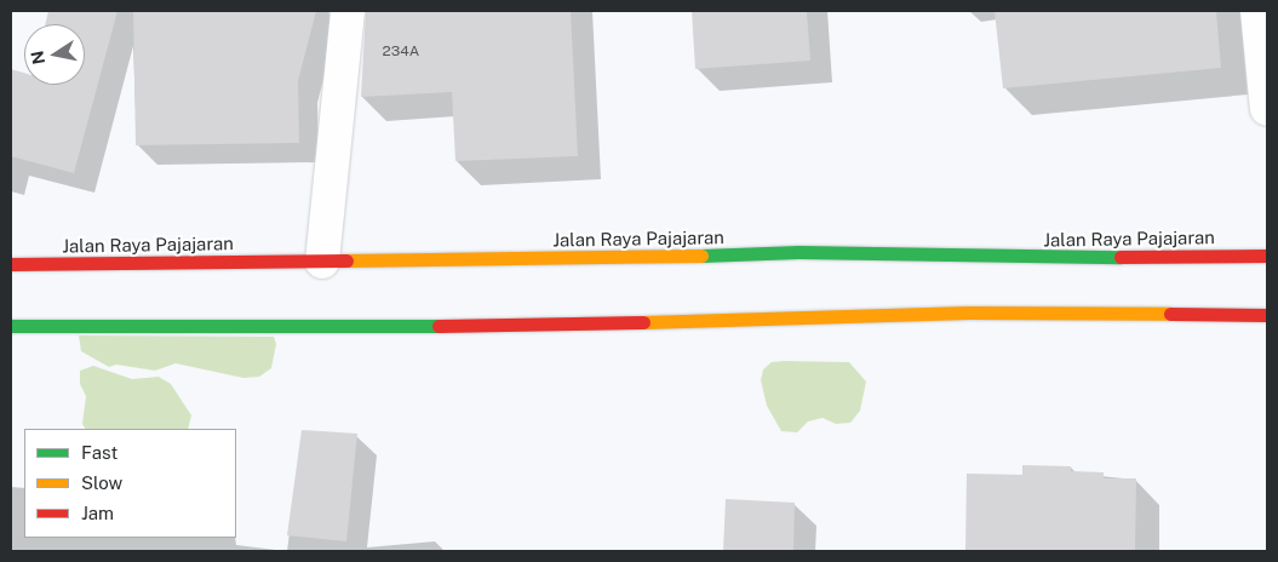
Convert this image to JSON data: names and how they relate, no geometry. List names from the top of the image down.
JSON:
{
  "streets": {
    "highway": ["Jalan Raya Pajajaran"]
  },
  "house_numbers": ["234A"],
  "legend": ["Fast", "Slow", "Jam"],
  "north": "left"
}
